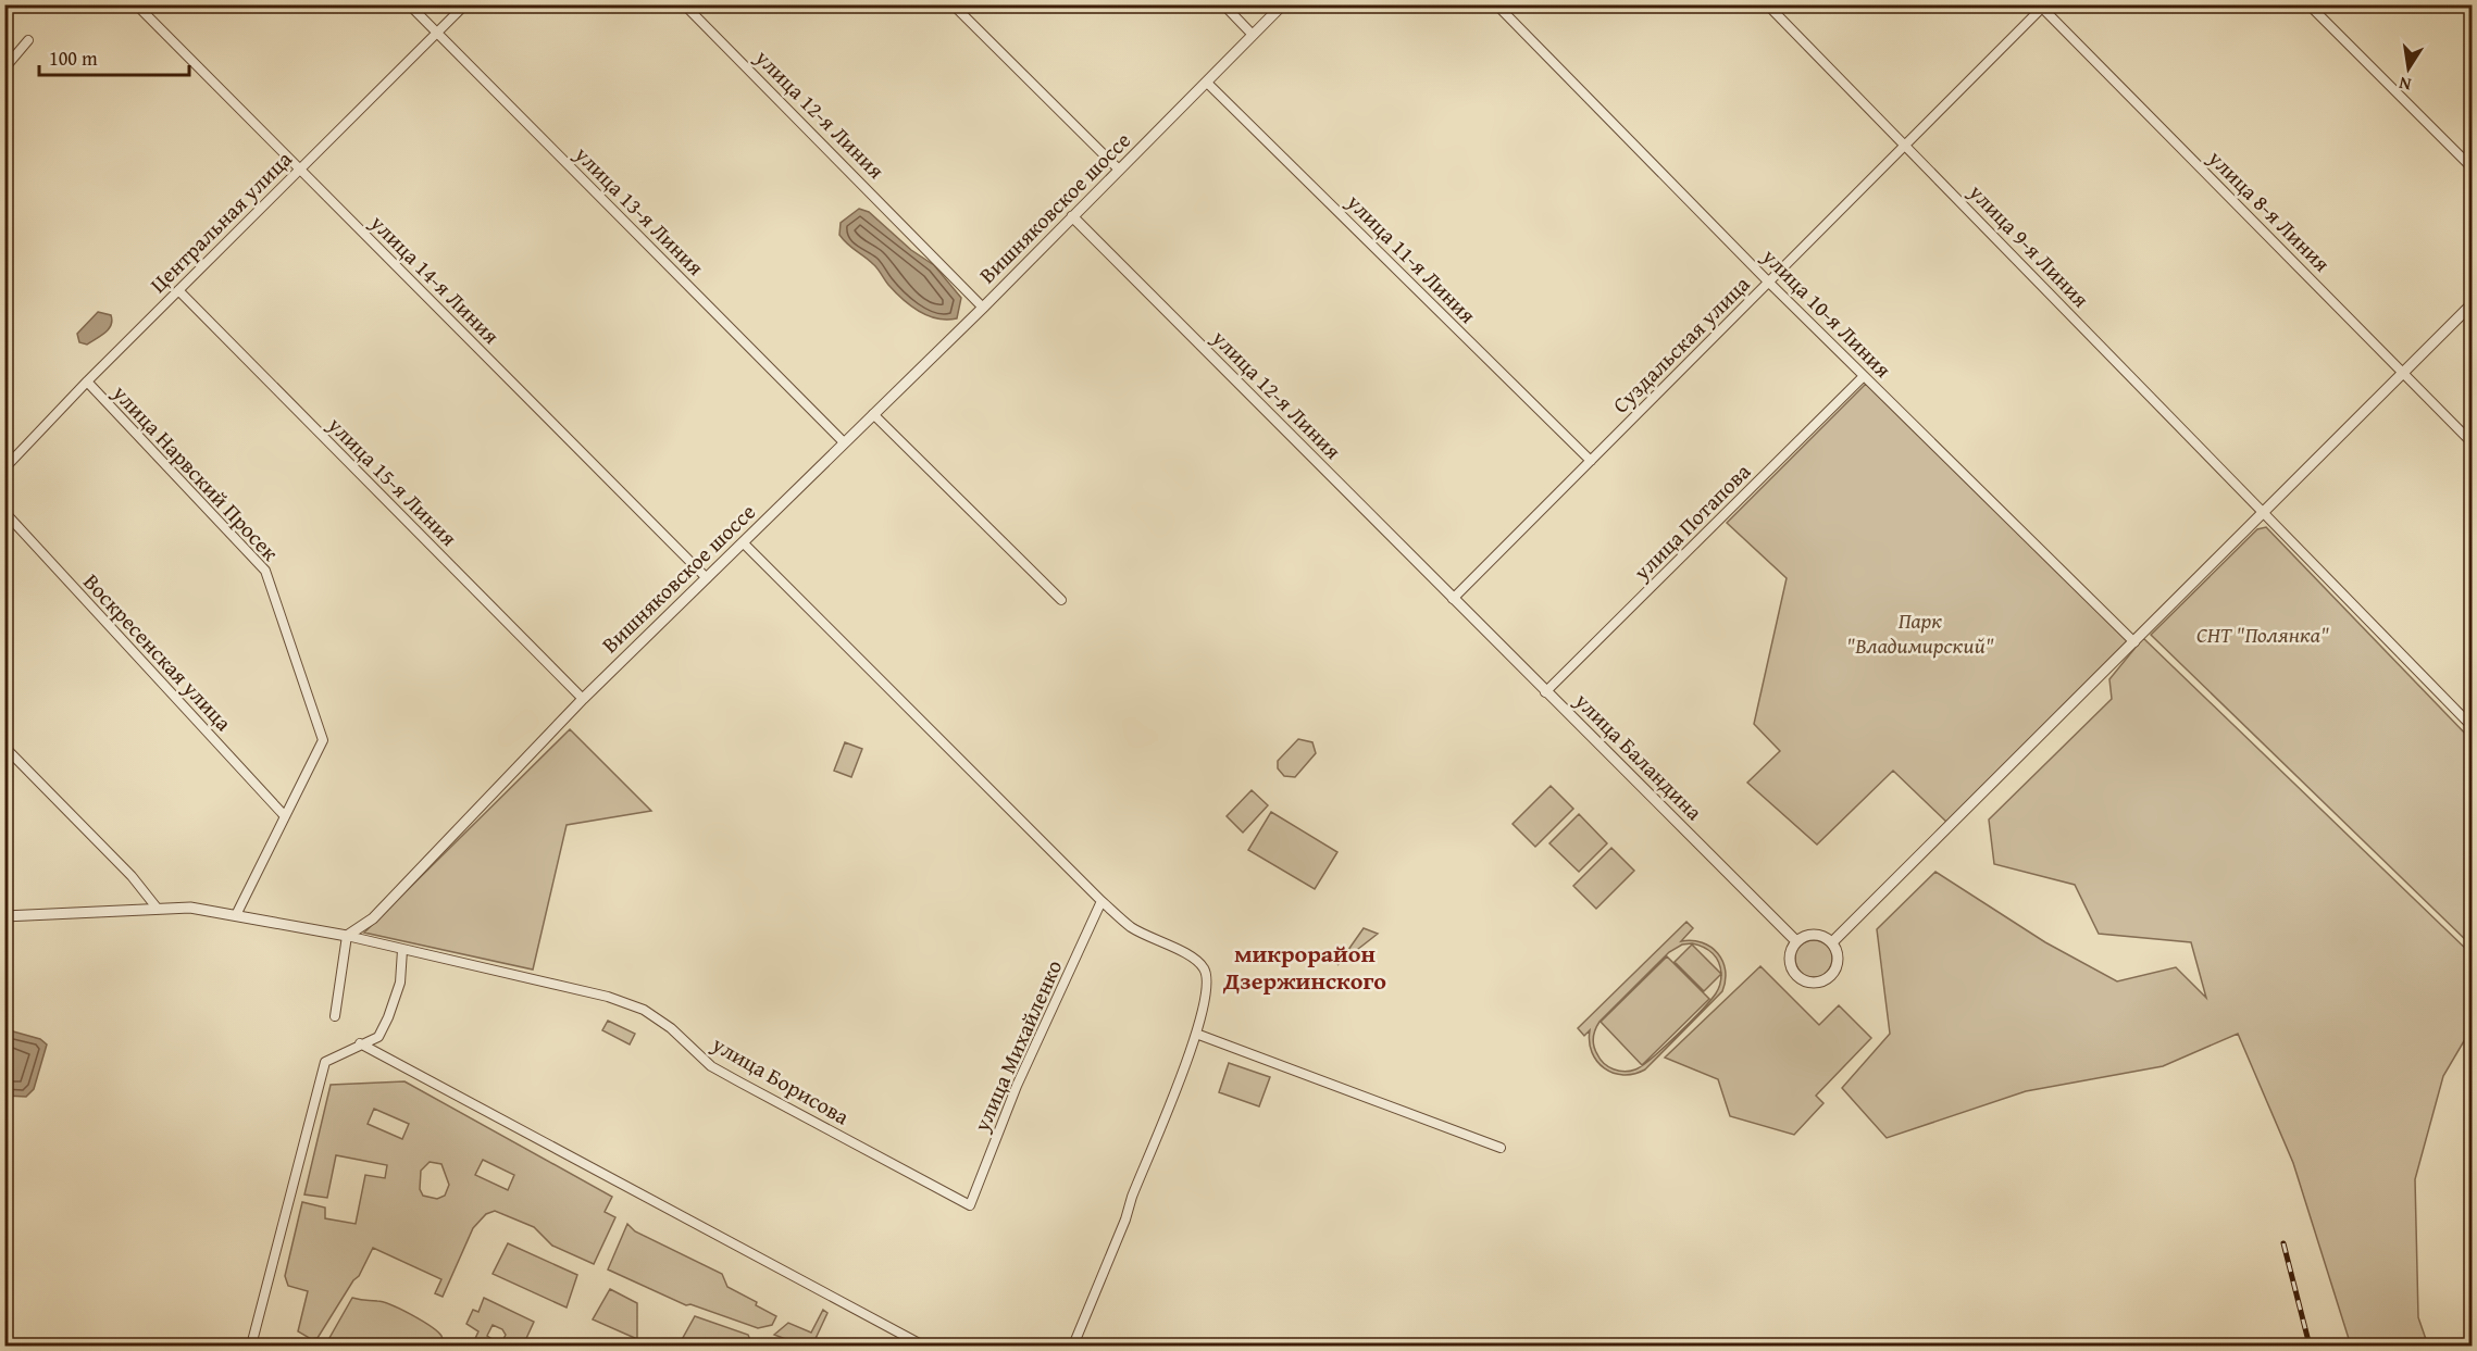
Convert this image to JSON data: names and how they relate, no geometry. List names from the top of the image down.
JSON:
{
  "streets": {
    "street": [
      "улица 12-я Линия",
      "Вишняковское шоссе",
      "улица 13-я Линия",
      "улица 8-я Линия",
      "Центральная улица",
      "улица 9-я Линия",
      "улица 11-я Линия",
      "улица 14-я Линия",
      "улица 10-я Линия",
      "Суздальская улица",
      "улица Нарвский Просек",
      "улица 15-я Линия",
      "улица Потапова",
      "Воскресенская улица",
      "улица Баландина",
      "улица Михайленко",
      "улица Борисова"
    ]
  },
  "crossings": [
    ["улица 12-я Линия", "Вишняковское шоссе"],
    ["улица 12-я Линия", "Суздальская улица"],
    ["улица 12-я Линия", "улица Баландина"],
    ["Вишняковское шоссе", "улица 13-я Линия"],
    ["Вишняковское шоссе", "улица 11-я Линия"],
    ["Вишняковское шоссе", "улица 14-я Линия"],
    ["Вишняковское шоссе", "улица 15-я Линия"],
    ["Вишняковское шоссе", "улица Борисова"],
    ["улица 13-я Линия", "Центральная улица"],
    ["улица 8-я Линия", "Суздальская улица"],
    ["Центральная улица", "улица 14-я Линия"],
    ["Центральная улица", "улица Нарвский Просек"],
    ["Центральная улица", "улица 15-я Линия"],
    ["улица 9-я Линия", "Суздальская улица"],
    ["улица 11-я Линия", "Суздальская улица"],
    ["улица 10-я Линия", "Суздальская улица"],
    ["улица 10-я Линия", "улица Потапова"],
    ["Суздальская улица", "улица Баландина"],
    ["улица Нарвский Просек", "Воскресенская улица"],
    ["улица Потапова", "улица Баландина"],
    ["улица Михайленко", "улица Борисова"]
  ],
  "districts": ["микрорайон Дзержинского"],
  "parks": ["Парк \"Владимирский\"", "СНТ \"Полянка\""],
  "scale_bar": "100 m",
  "north": "bottom"
}
